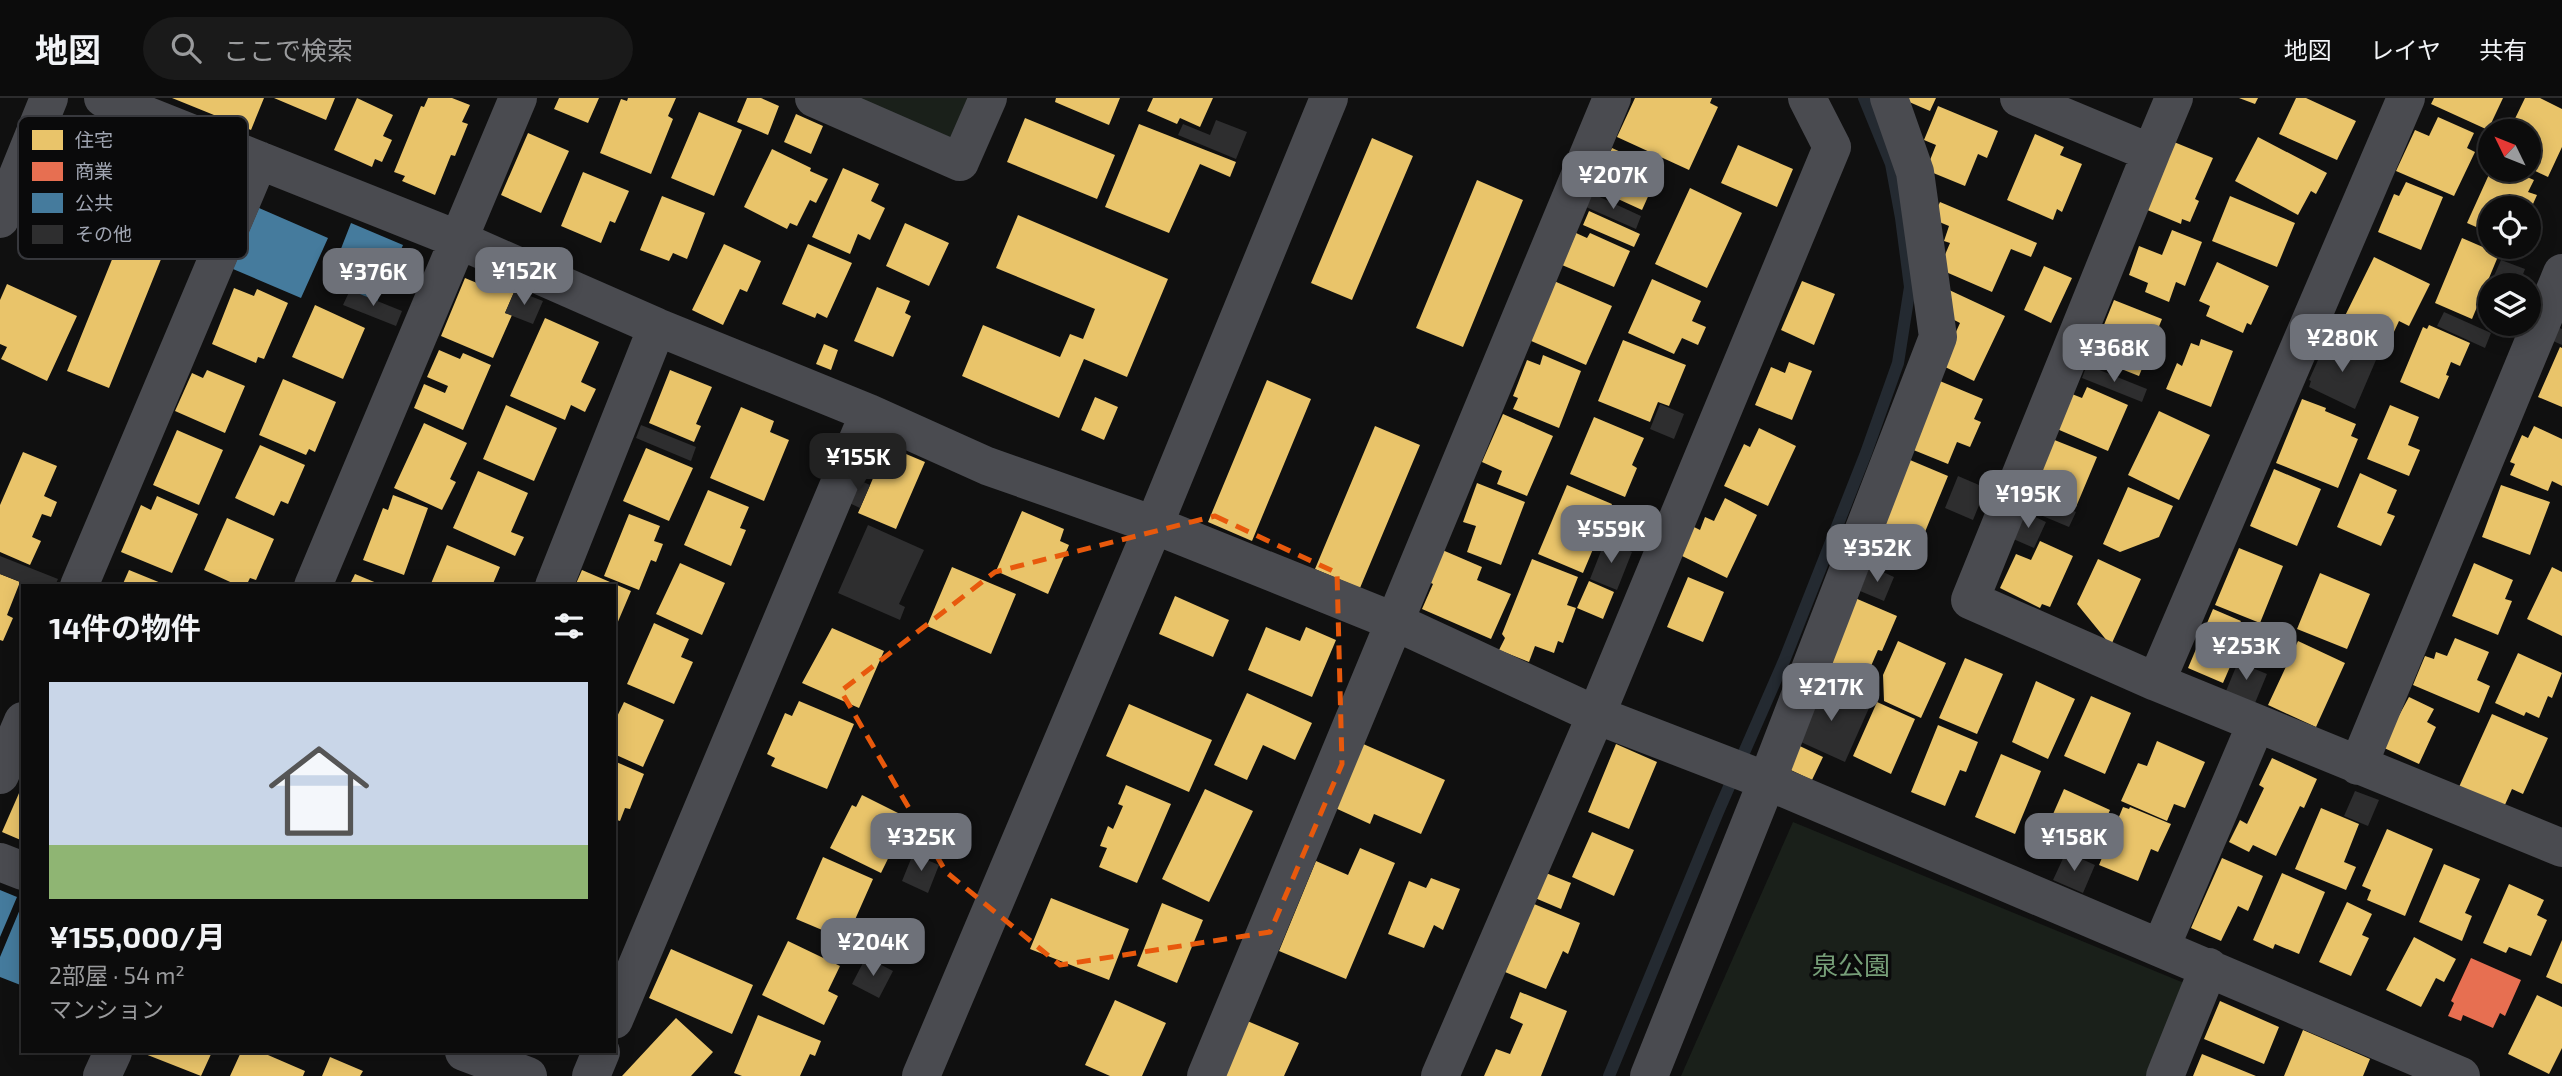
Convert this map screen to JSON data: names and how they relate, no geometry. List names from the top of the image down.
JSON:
{
  "parks": ["泉公園"],
  "legend": [
    "住宅",
    "商業",
    "公共",
    "その他"
  ],
  "north": "top left",
  "page": {
    "header": "地図",
    "search": "ここで検索",
    "nav": ["地図", "レイヤ", "共有"],
    "price": [
      "¥207K",
      "¥152K",
      "¥376K",
      "¥280K",
      "¥368K",
      "¥155K",
      "¥195K",
      "¥559K",
      "¥352K",
      "¥253K",
      "¥217K",
      "¥325K",
      "¥158K",
      "¥204K"
    ],
    "heading": "14件の物件",
    "list": [
      {
        "name": "¥155,000/月",
        "note": "2部屋 · 54 m² · マンション"
      }
    ]
  }
}
